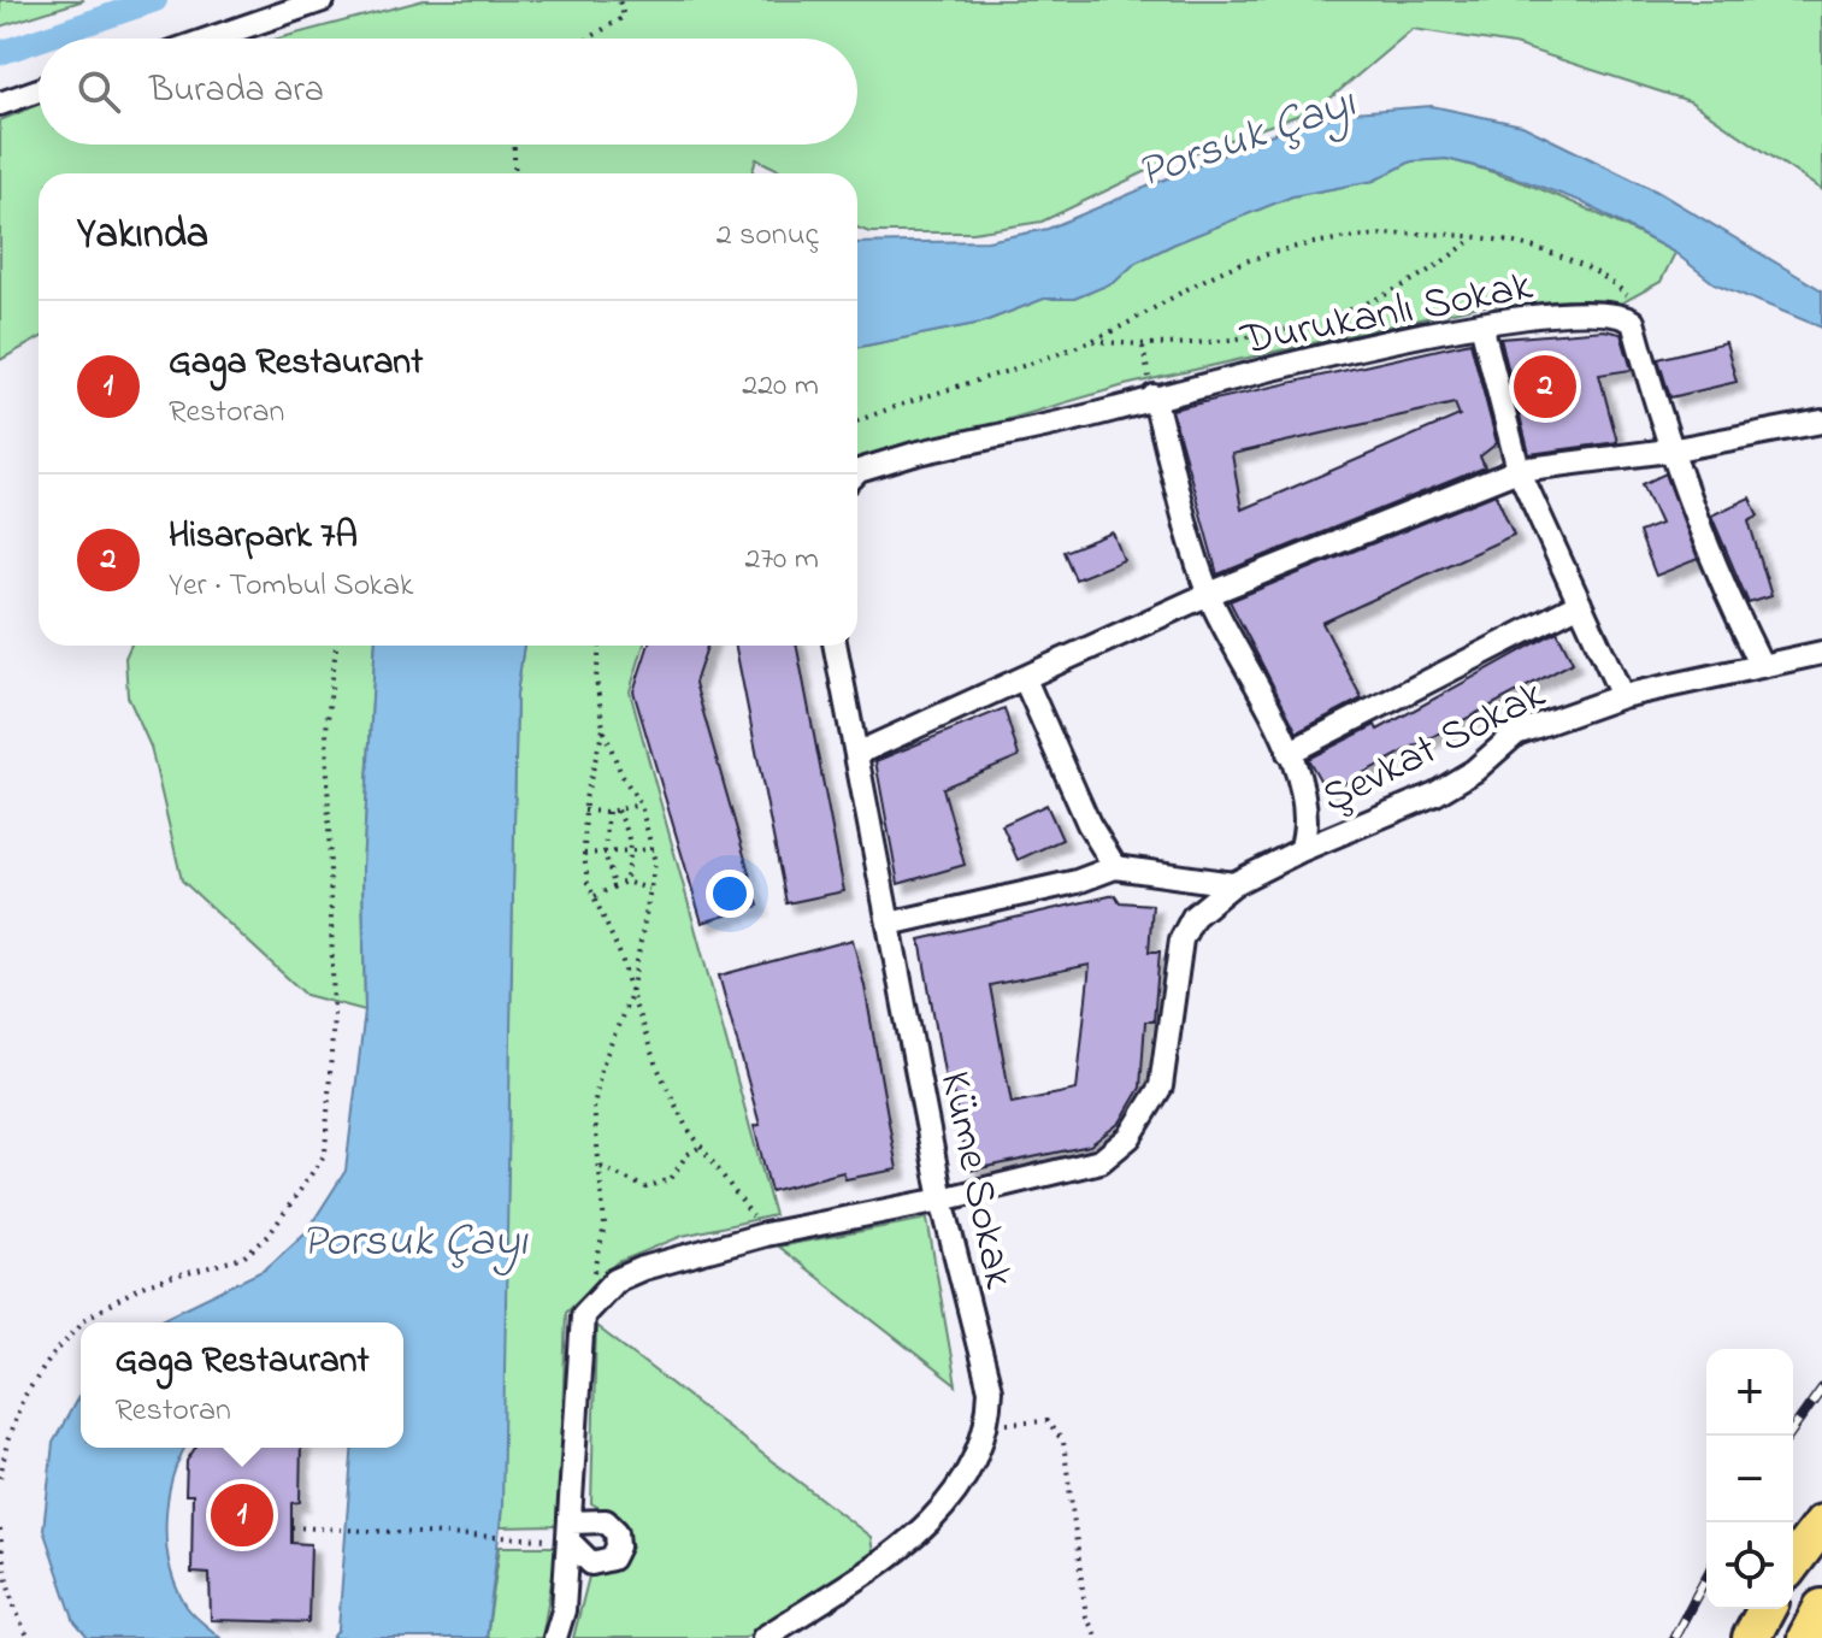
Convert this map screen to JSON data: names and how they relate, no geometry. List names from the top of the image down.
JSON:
{
  "streets": {
    "street": ["Durukanlı Sokak", "Şevkat Sokak", "Küme Sokak"]
  },
  "crossings": [
    ["Şevkat Sokak", "Küme Sokak"]
  ],
  "water": ["Porsuk Çayı"],
  "page": {
    "search": "Burada ara",
    "heading": ["Yakında", "2 sonuç"],
    "list": [
      {
        "mark": "1",
        "name": "Gaga Restaurant",
        "note": "Restoran",
        "value": "220 m"
      },
      {
        "mark": "2",
        "name": "Hisarpark 7A",
        "note": "Yer · Tombul Sokak",
        "value": "270 m"
      }
    ],
    "pins": ["2", "1"],
    "popup": ["Gaga Restaurant", "Restoran"],
    "map_buttons": ["+", "−"]
  }
}
